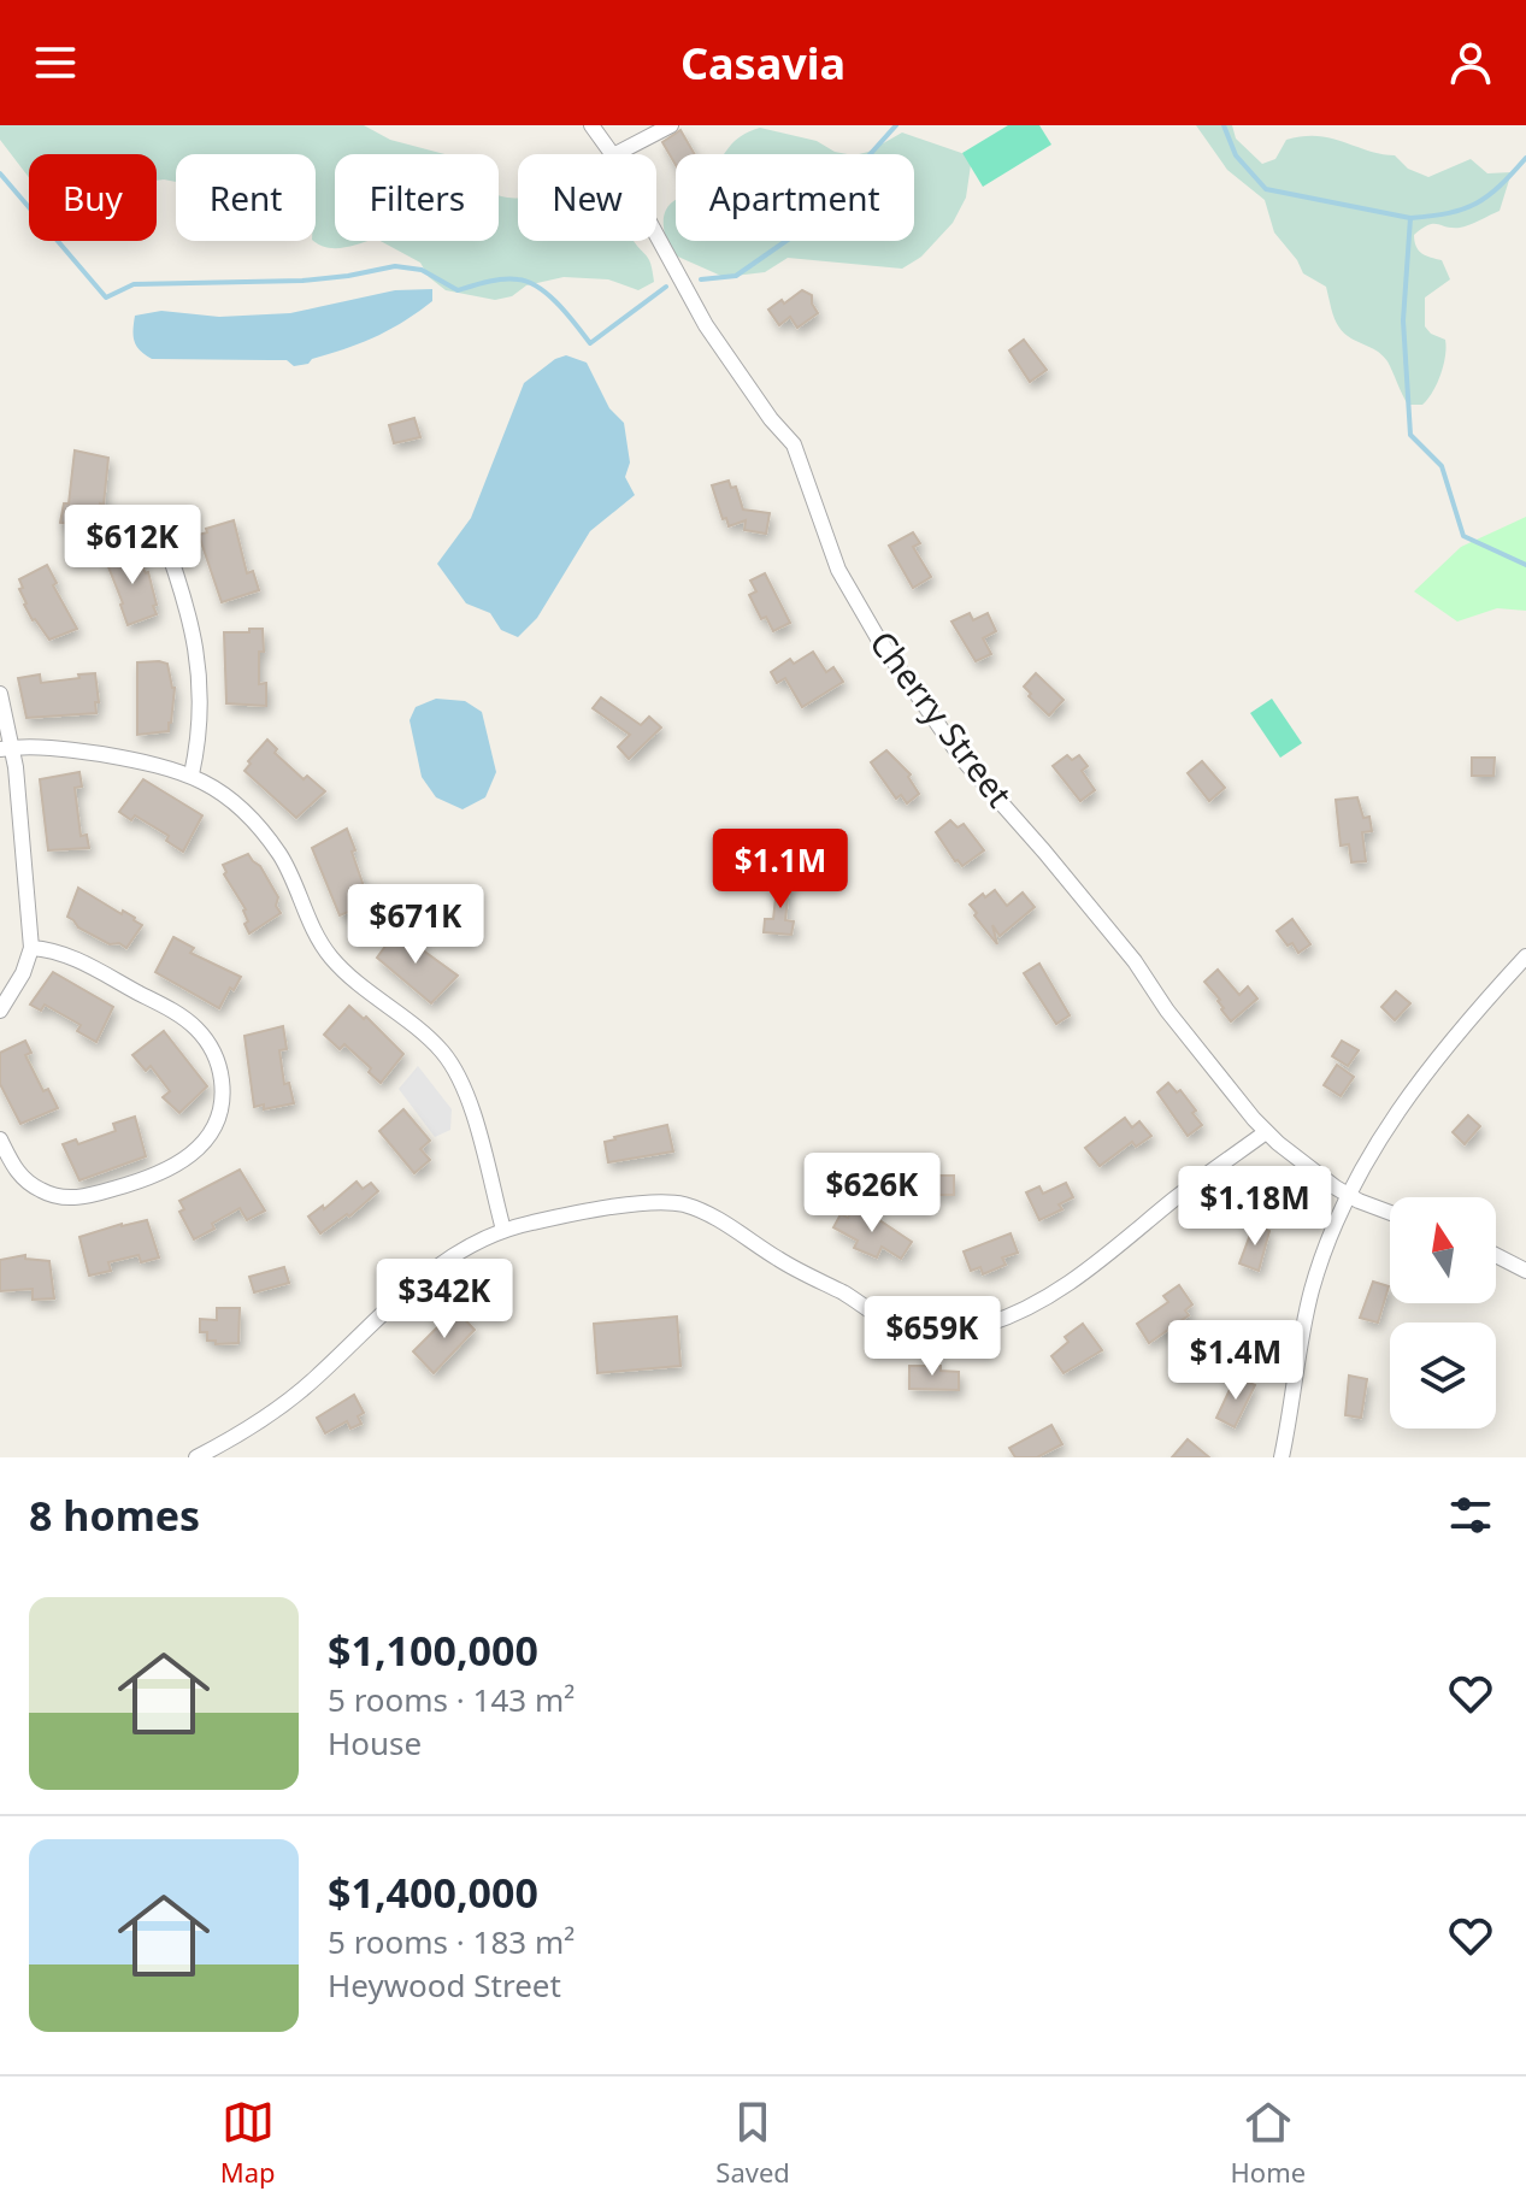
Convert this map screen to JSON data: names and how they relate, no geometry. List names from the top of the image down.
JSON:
{
  "streets": {
    "street": ["Cherry Street"]
  },
  "north": "top",
  "page": {
    "header": "Casavia",
    "chip": [
      "Buy",
      "Rent",
      "Filters",
      "New",
      "Apartment"
    ],
    "price": [
      "$612K",
      "$1.1M",
      "$671K",
      "$626K",
      "$1.18M",
      "$342K",
      "$659K",
      "$1.4M"
    ],
    "heading": "8 homes",
    "list": [
      {
        "name": "$1,100,000",
        "note": "5 rooms · 143 m² · House"
      },
      {
        "name": "$1,400,000",
        "note": "5 rooms · 183 m² · Heywood Street"
      }
    ],
    "tabs": ["Map", "Saved", "Home"]
  }
}
